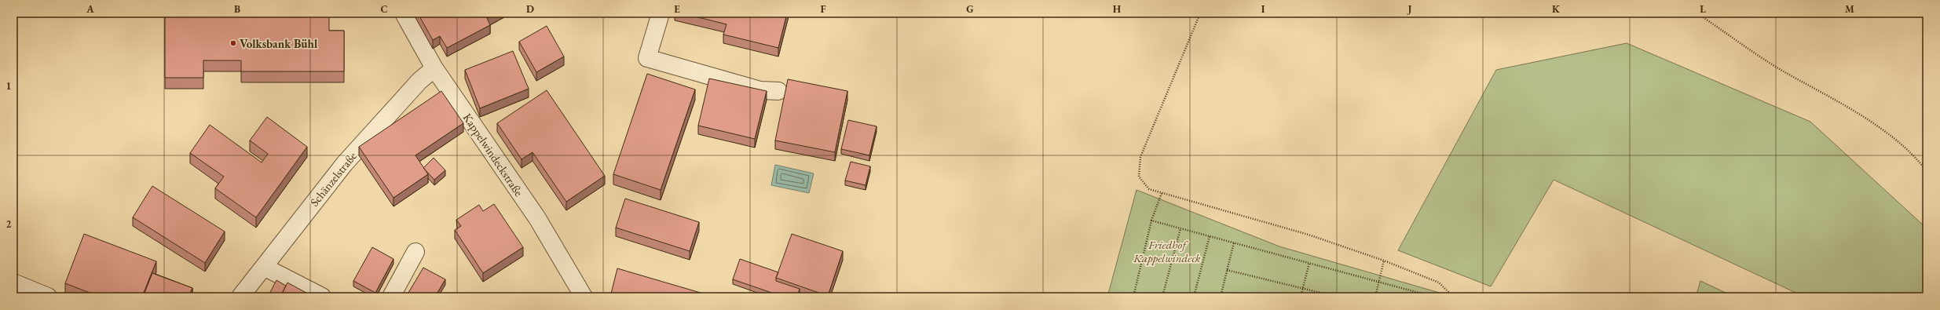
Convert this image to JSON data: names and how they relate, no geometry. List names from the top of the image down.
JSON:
{
  "streets": {
    "street": ["Kappelwindeckstraße", "Schänzelstraße"]
  },
  "crossings": [
    ["Kappelwindeckstraße", "Schänzelstraße"]
  ],
  "parks": ["Friedhof Kappelwindeck"],
  "places": ["Volksbank Bühl"],
  "grid": {
    "columns": [
      "A",
      "B",
      "C",
      "D",
      "E",
      "F",
      "G",
      "H",
      "I",
      "J",
      "K",
      "L",
      "M"
    ],
    "rows": ["1", "2"]
  }
}
